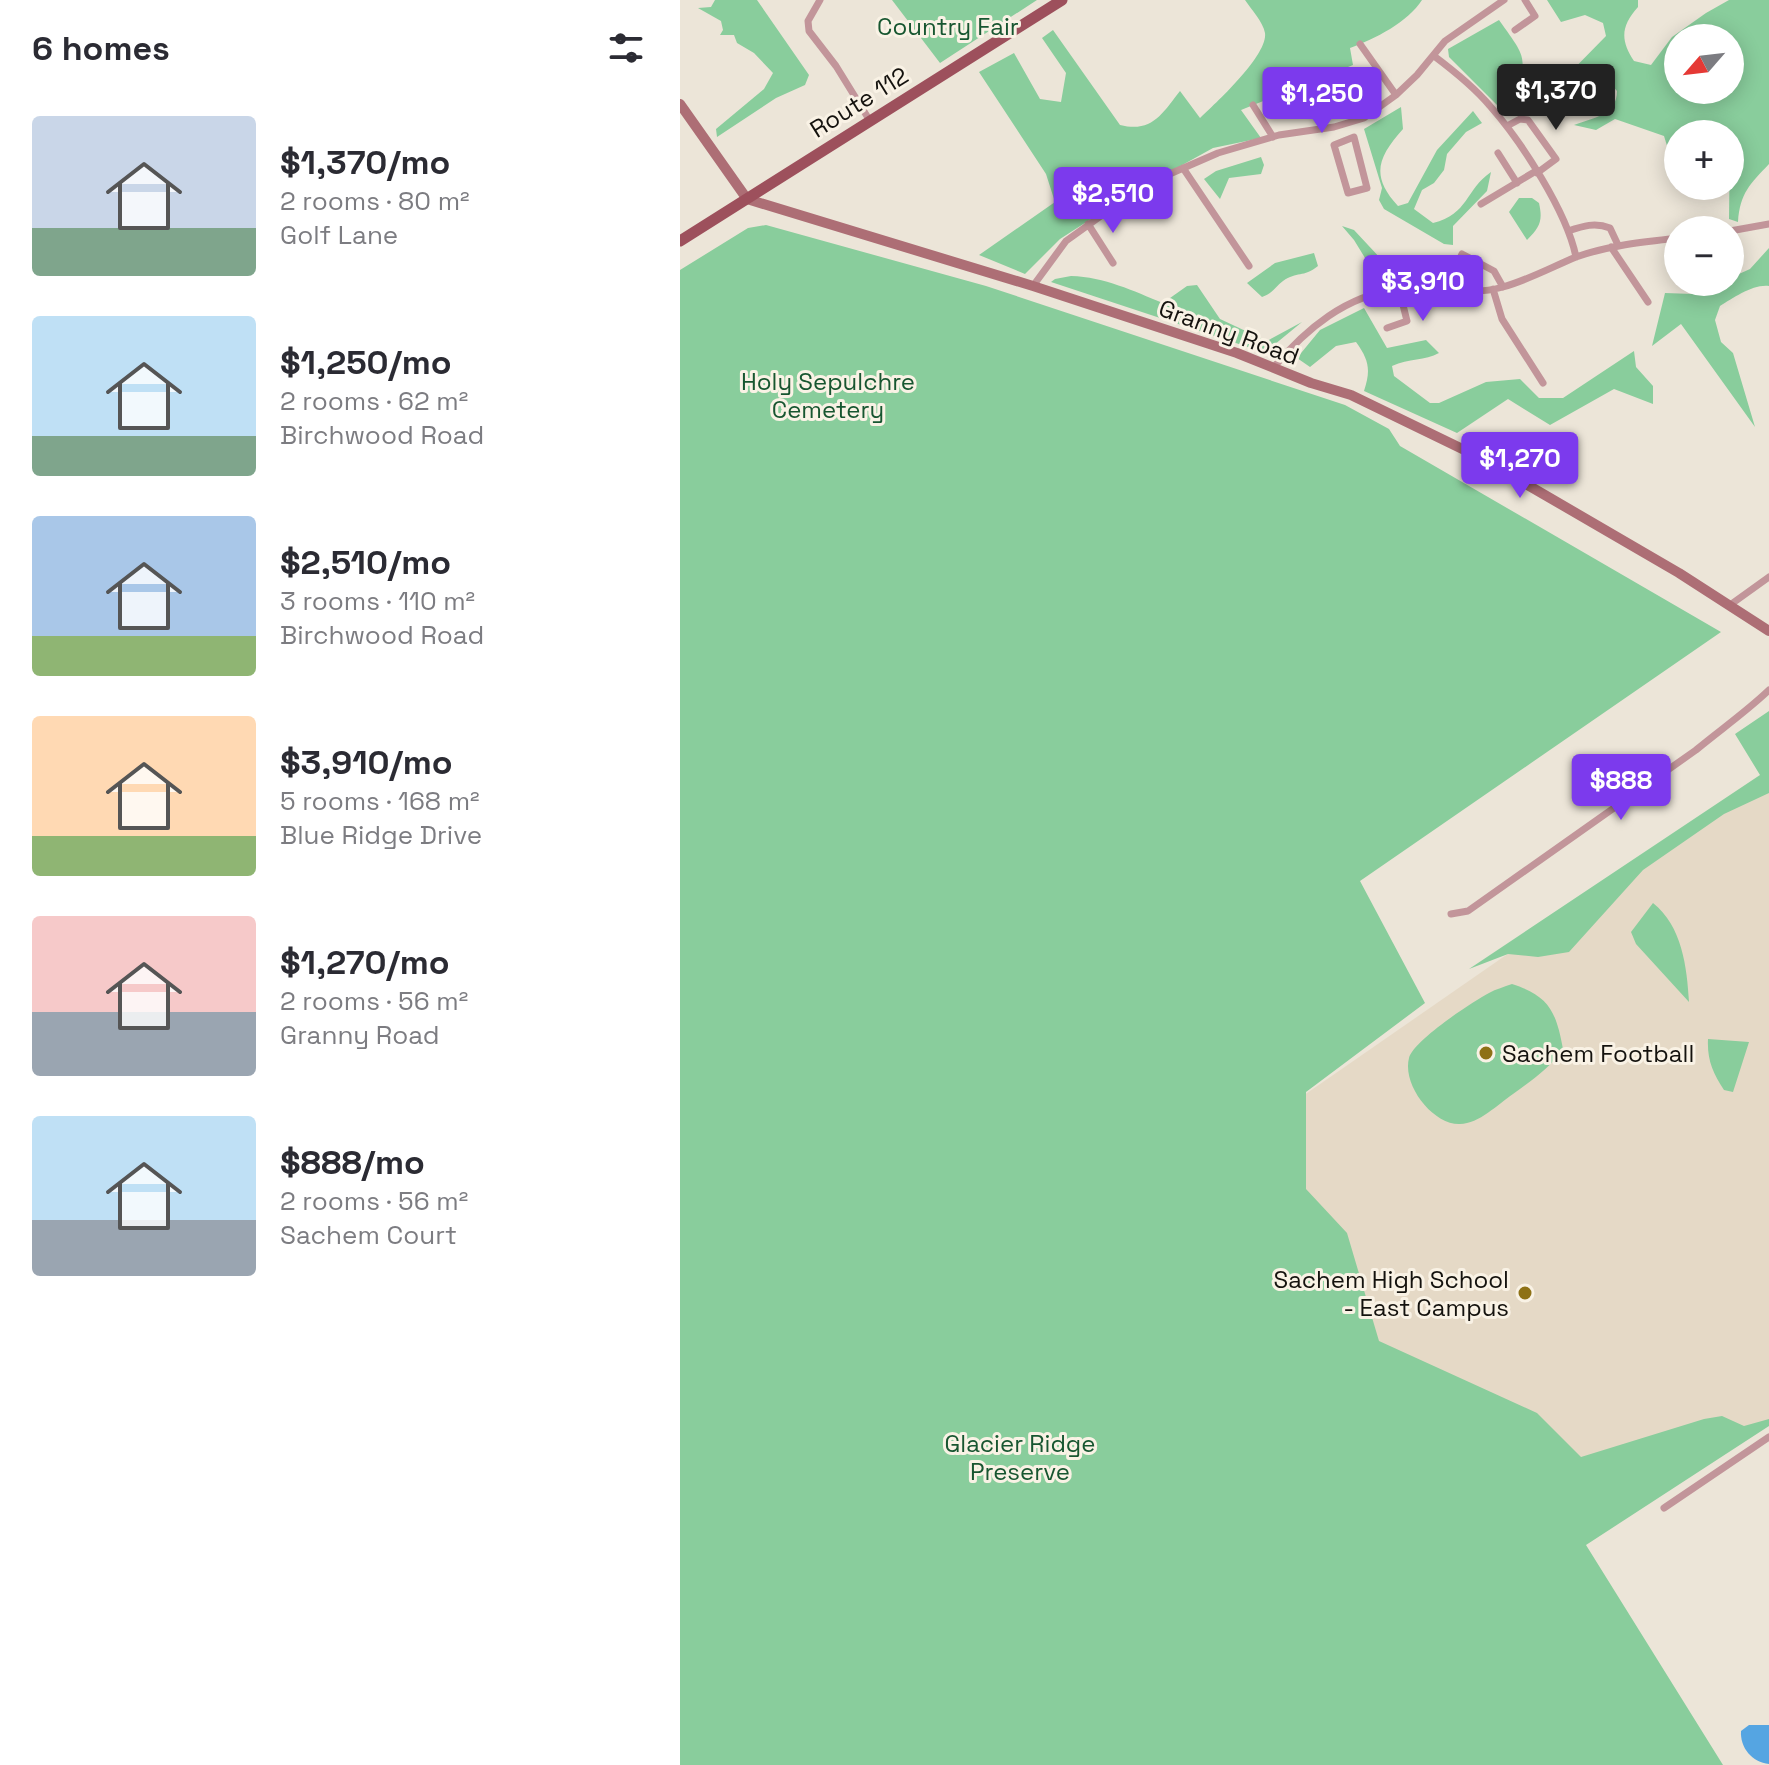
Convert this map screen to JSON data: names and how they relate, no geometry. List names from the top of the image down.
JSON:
{
  "streets": {
    "main road": ["Route 112"],
    "street": ["Granny Road"]
  },
  "crossings": [
    ["Route 112", "Granny Road"]
  ],
  "parks": ["Country Fair", "Holy Sepulchre Cemetery", "Glacier Ridge Preserve"],
  "places": ["Sachem Football", "Sachem High School - East Campus"],
  "north": "bottom left",
  "page": {
    "heading": "6 homes",
    "map_buttons": ["+", "−"],
    "price": [
      "$1,370",
      "$1,250",
      "$2,510",
      "$3,910",
      "$1,270",
      "$888"
    ],
    "list": [
      {
        "name": "$1,370/mo",
        "note": "2 rooms · 80 m² · Golf Lane"
      },
      {
        "name": "$1,250/mo",
        "note": "2 rooms · 62 m² · Birchwood Road"
      },
      {
        "name": "$2,510/mo",
        "note": "3 rooms · 110 m² · Birchwood Road"
      },
      {
        "name": "$3,910/mo",
        "note": "5 rooms · 168 m² · Blue Ridge Drive"
      },
      {
        "name": "$1,270/mo",
        "note": "2 rooms · 56 m² · Granny Road"
      },
      {
        "name": "$888/mo",
        "note": "2 rooms · 56 m² · Sachem Court"
      }
    ]
  }
}
